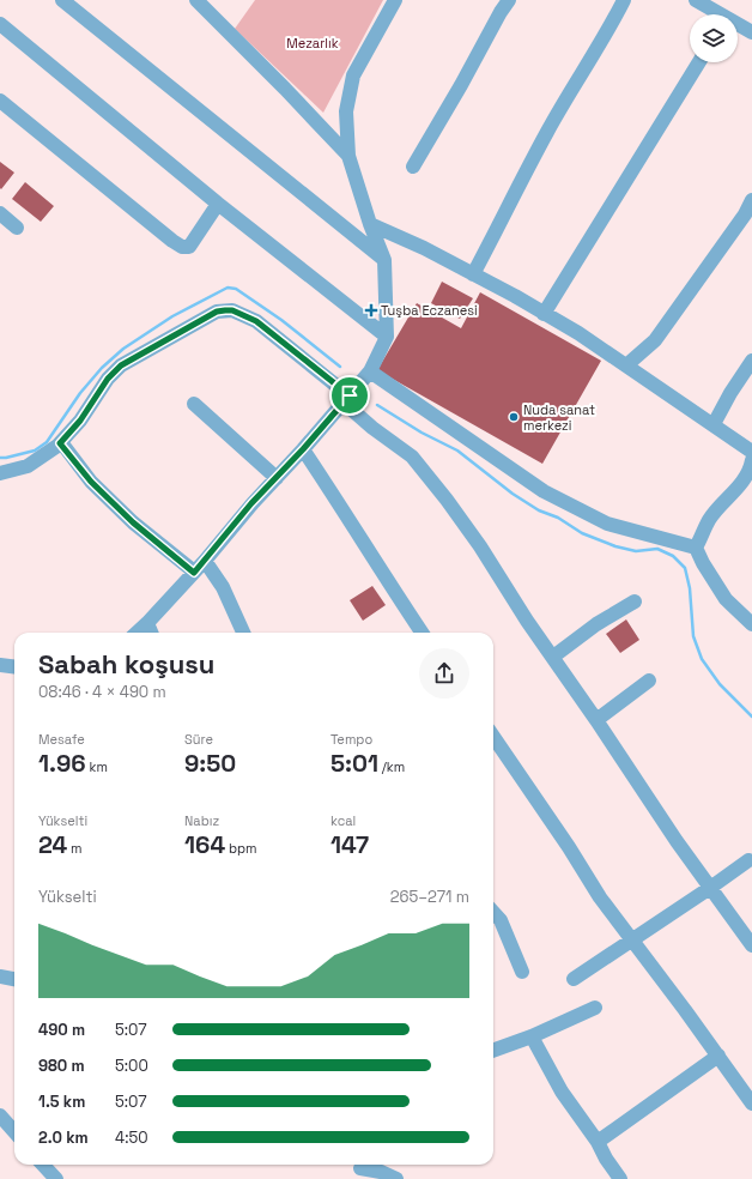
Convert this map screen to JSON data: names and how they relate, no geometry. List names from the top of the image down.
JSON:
{
  "parks": ["Mezarlık"],
  "places": {
    "health": ["Tuşba Eczanesi"],
    "other": ["Nuda sanat merkezi"]
  },
  "page": {
    "heading": ["Sabah koşusu", "08:46 · 4 × 490 m"],
    "stats": [
      ["Mesafe", "1.96 km"],
      ["Süre", "9:50"],
      ["Tempo", "5:01 /km"],
      ["Yükselti", "24 m"],
      ["Nabız", "164 bpm"],
      ["kcal", "147"]
    ],
    "chart": ["Yükselti", "265–271 m"],
    "list": [
      {
        "name": "490 m",
        "note": "5:07"
      },
      {
        "name": "980 m",
        "note": "5:00"
      },
      {
        "name": "1.5 km",
        "note": "5:07"
      },
      {
        "name": "2.0 km",
        "note": "4:50"
      }
    ]
  }
}
